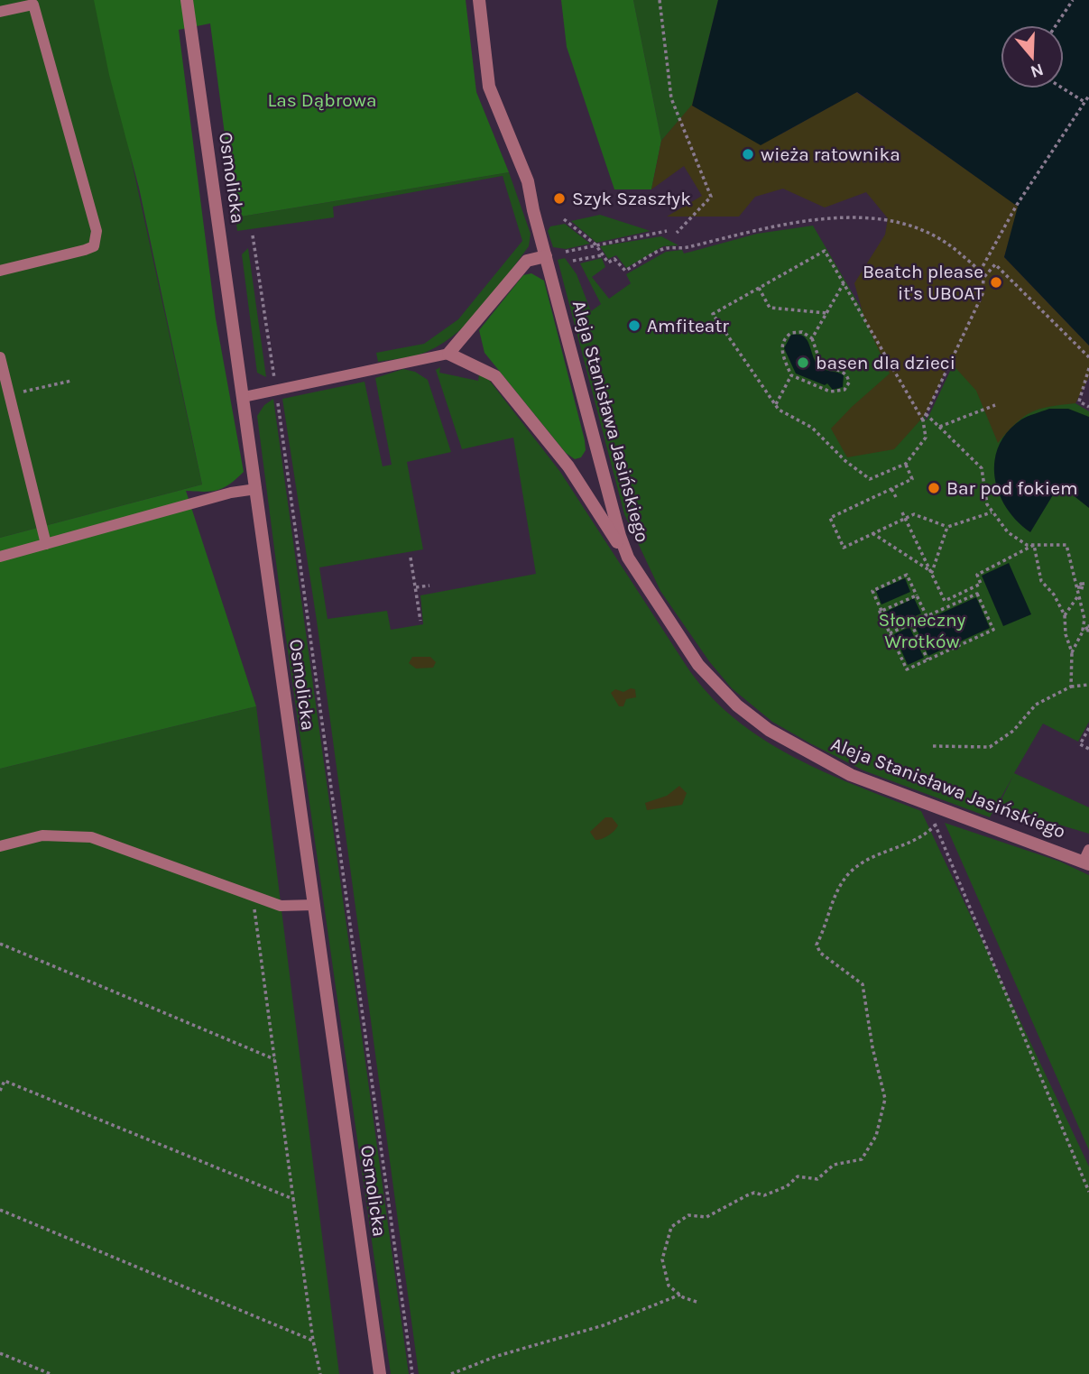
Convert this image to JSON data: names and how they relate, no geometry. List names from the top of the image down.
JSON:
{
  "streets": {
    "street": ["Osmolicka", "Aleja Stanisława Jasińskiego"]
  },
  "parks": ["Las Dąbrowa", "Słoneczny Wrotków"],
  "places": [
    "wieża ratownika",
    "Szyk Szaszłyk",
    "Beatch please it's UBOAT",
    "Amfiteatr",
    "basen dla dzieci",
    "Bar pod fokiem"
  ],
  "north": "bottom"
}
